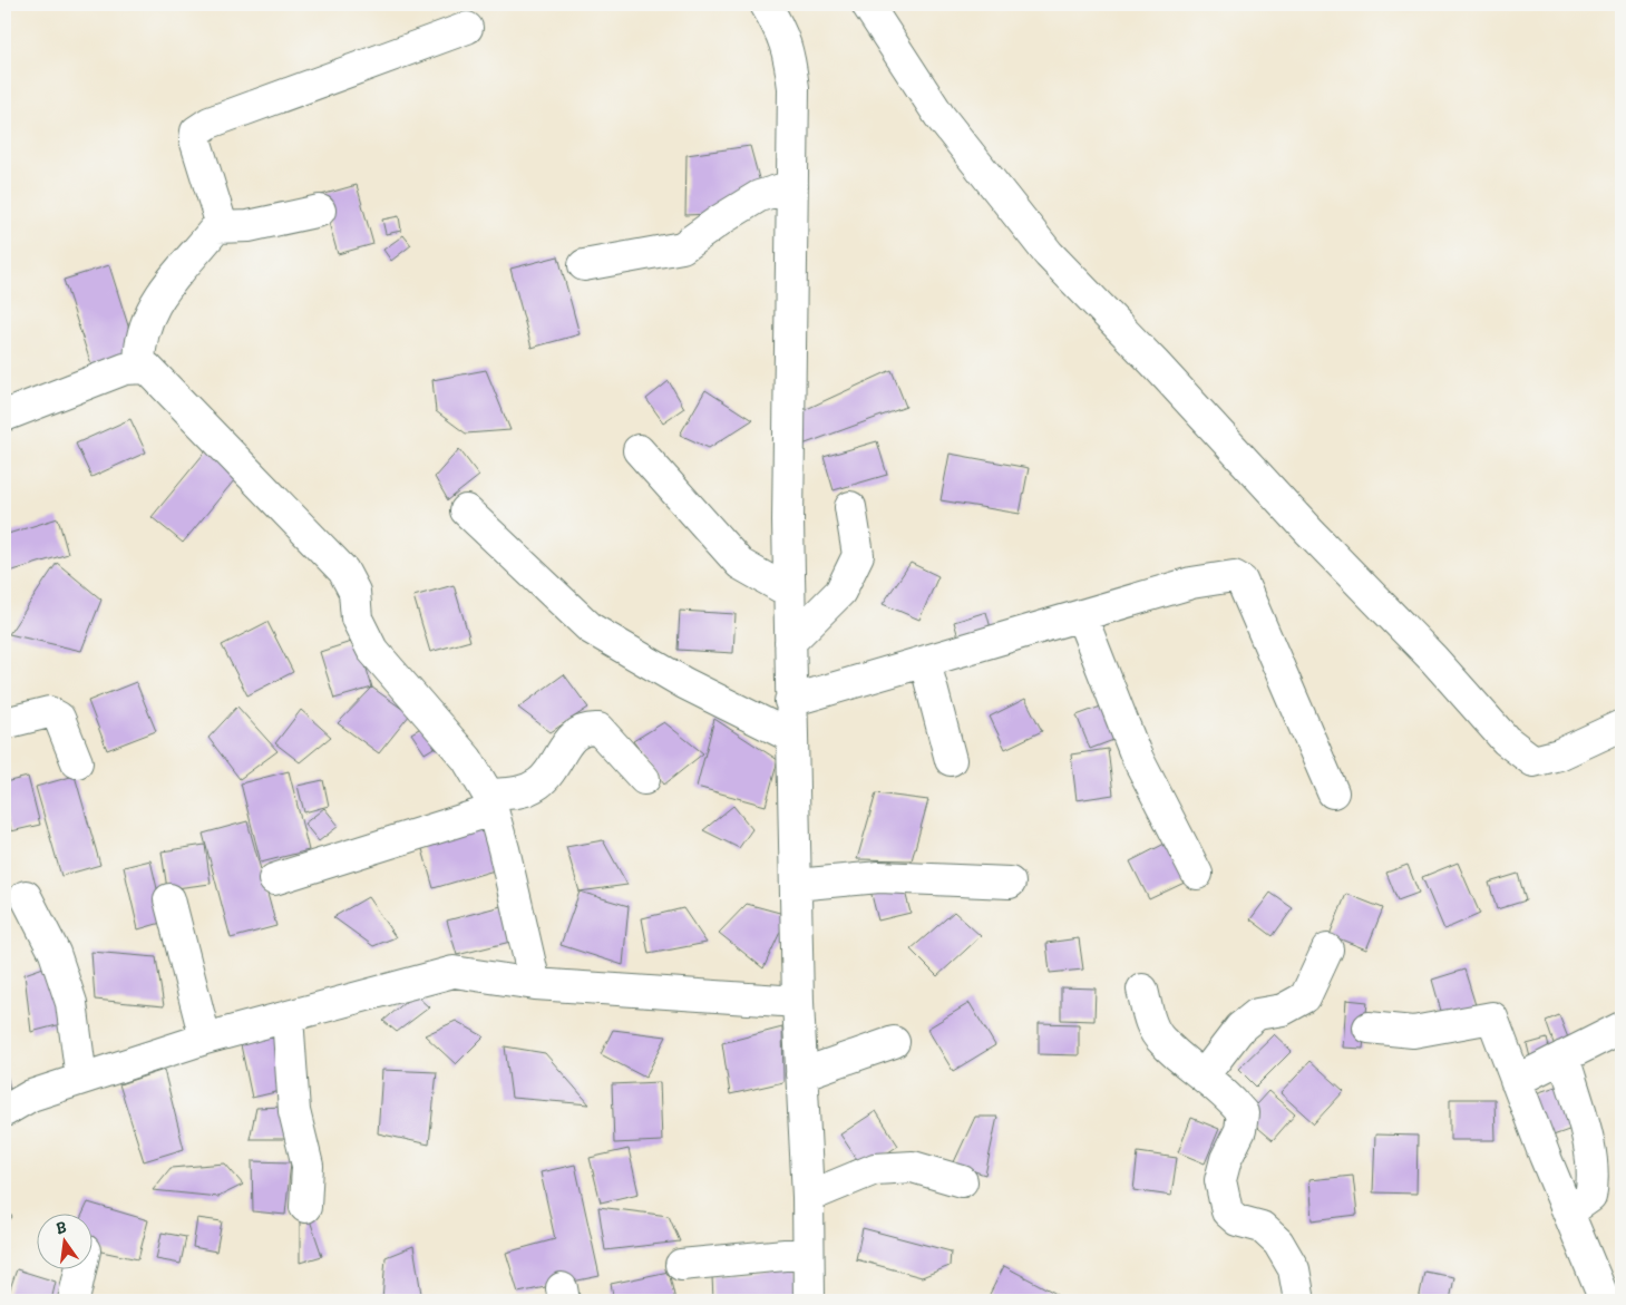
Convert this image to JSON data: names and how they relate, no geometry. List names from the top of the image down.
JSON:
{
  "north": "top"
}
